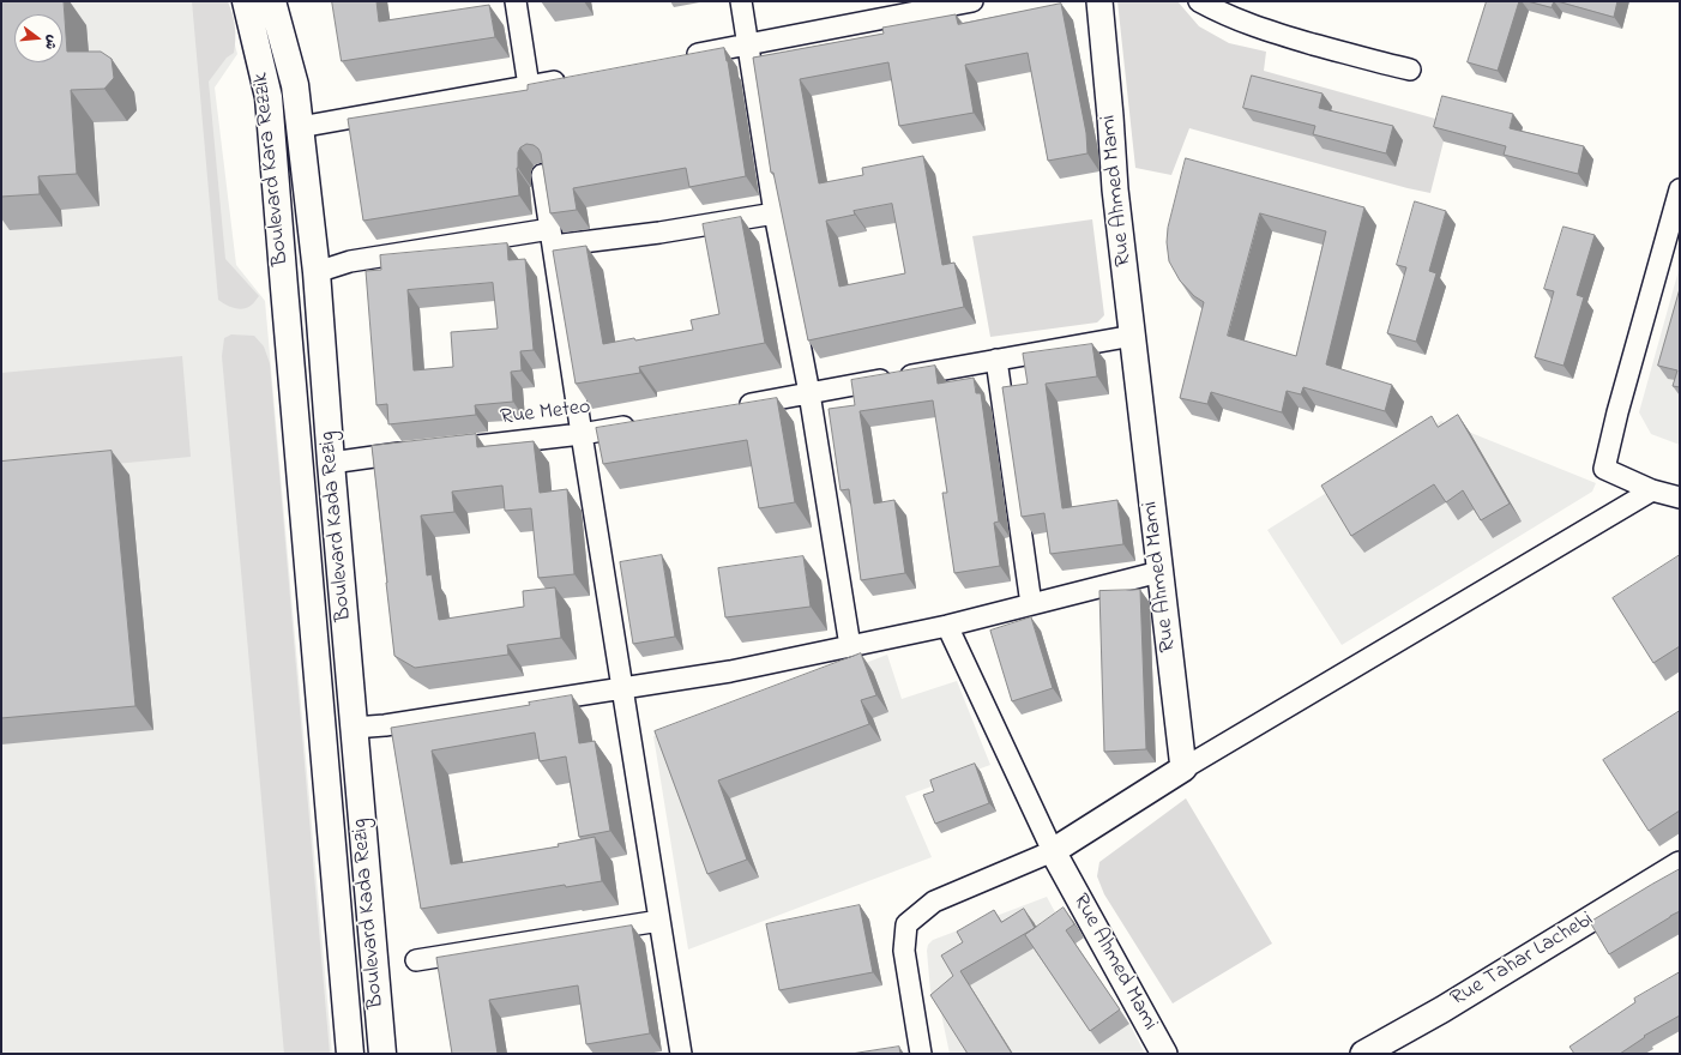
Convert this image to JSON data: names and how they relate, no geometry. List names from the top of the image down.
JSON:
{
  "streets": {
    "main road": ["Boulevard Kara Rezzik", "Boulevard Kada Rezig"],
    "street": ["Rue Ahmed Mami", "Rue Meteo", "Rue Tahar Lachebi"]
  },
  "crossings": [
    ["Boulevard Kara Rezzik", "Boulevard Kada Rezig"],
    ["Rue Meteo", "Boulevard Kada Rezig"]
  ],
  "north": "right"
}
